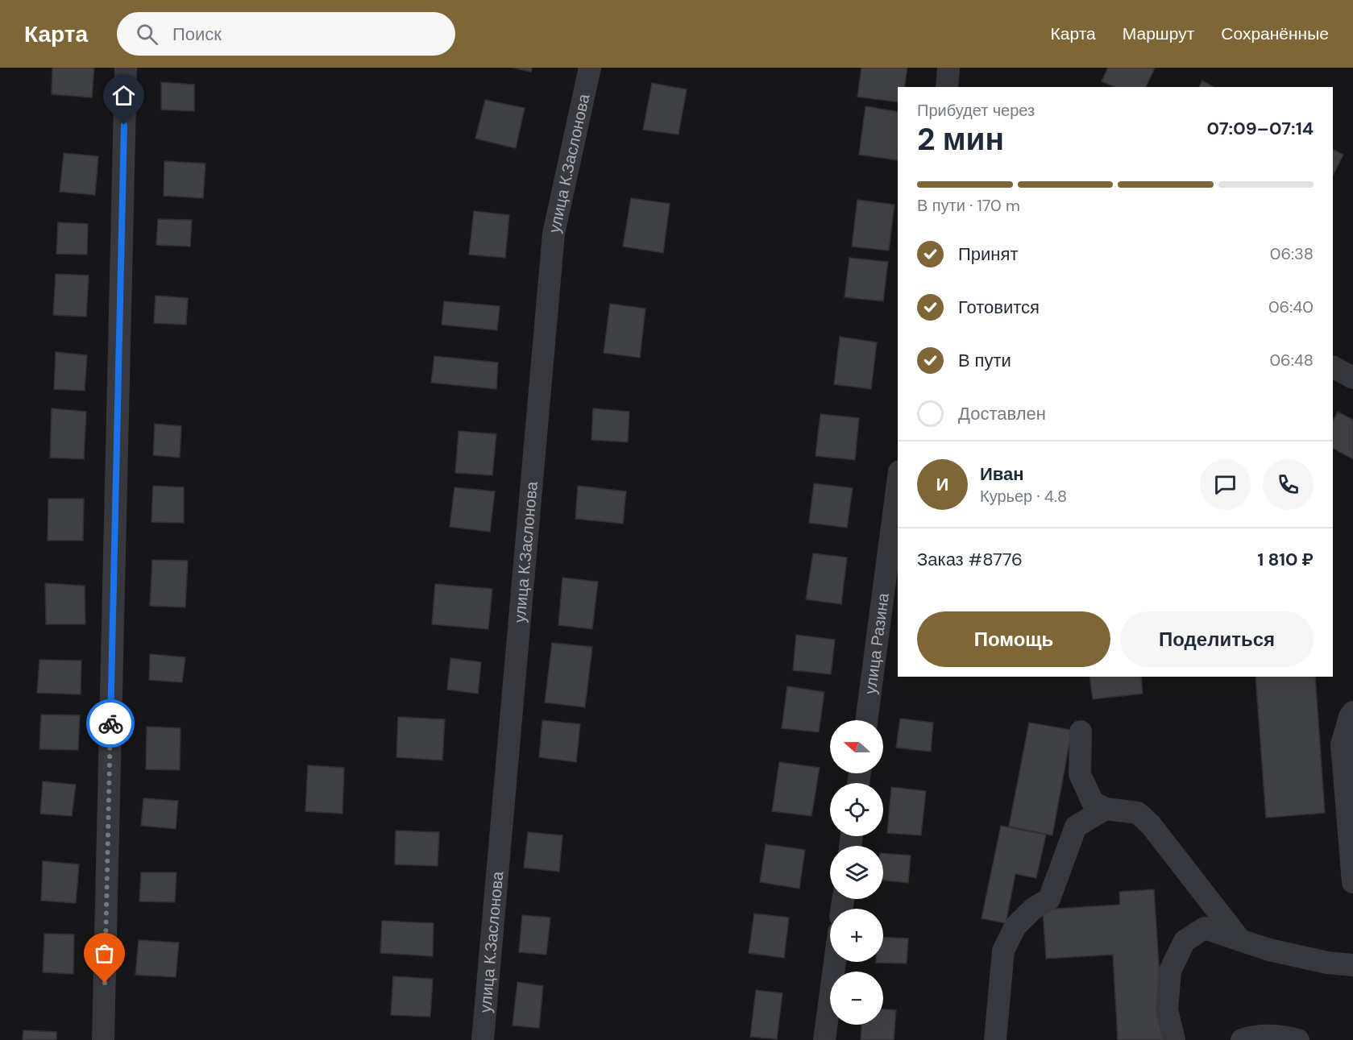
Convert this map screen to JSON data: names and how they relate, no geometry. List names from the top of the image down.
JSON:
{
  "streets": {
    "street": ["улица К.Заслонова", "улица Разина"]
  },
  "north": "left",
  "page": {
    "header": "Карта",
    "search": "Поиск",
    "nav": ["Карта", "Маршрут", "Сохранённые"],
    "heading": ["2 мин", "Прибудет через", "07:09–07:14"],
    "panel": [
      "Иван",
      "Курьер · 4.8",
      "Заказ #8776",
      "1 810 ₽"
    ],
    "bar": "В пути · 170 m",
    "list": [
      ["Принят", "06:38"],
      ["Готовится", "06:40"],
      ["В пути", "06:48"],
      "Доставлен"
    ],
    "round": "И",
    "buttons": ["Помощь", "Поделиться"],
    "map_buttons": ["+", "−"]
  }
}
